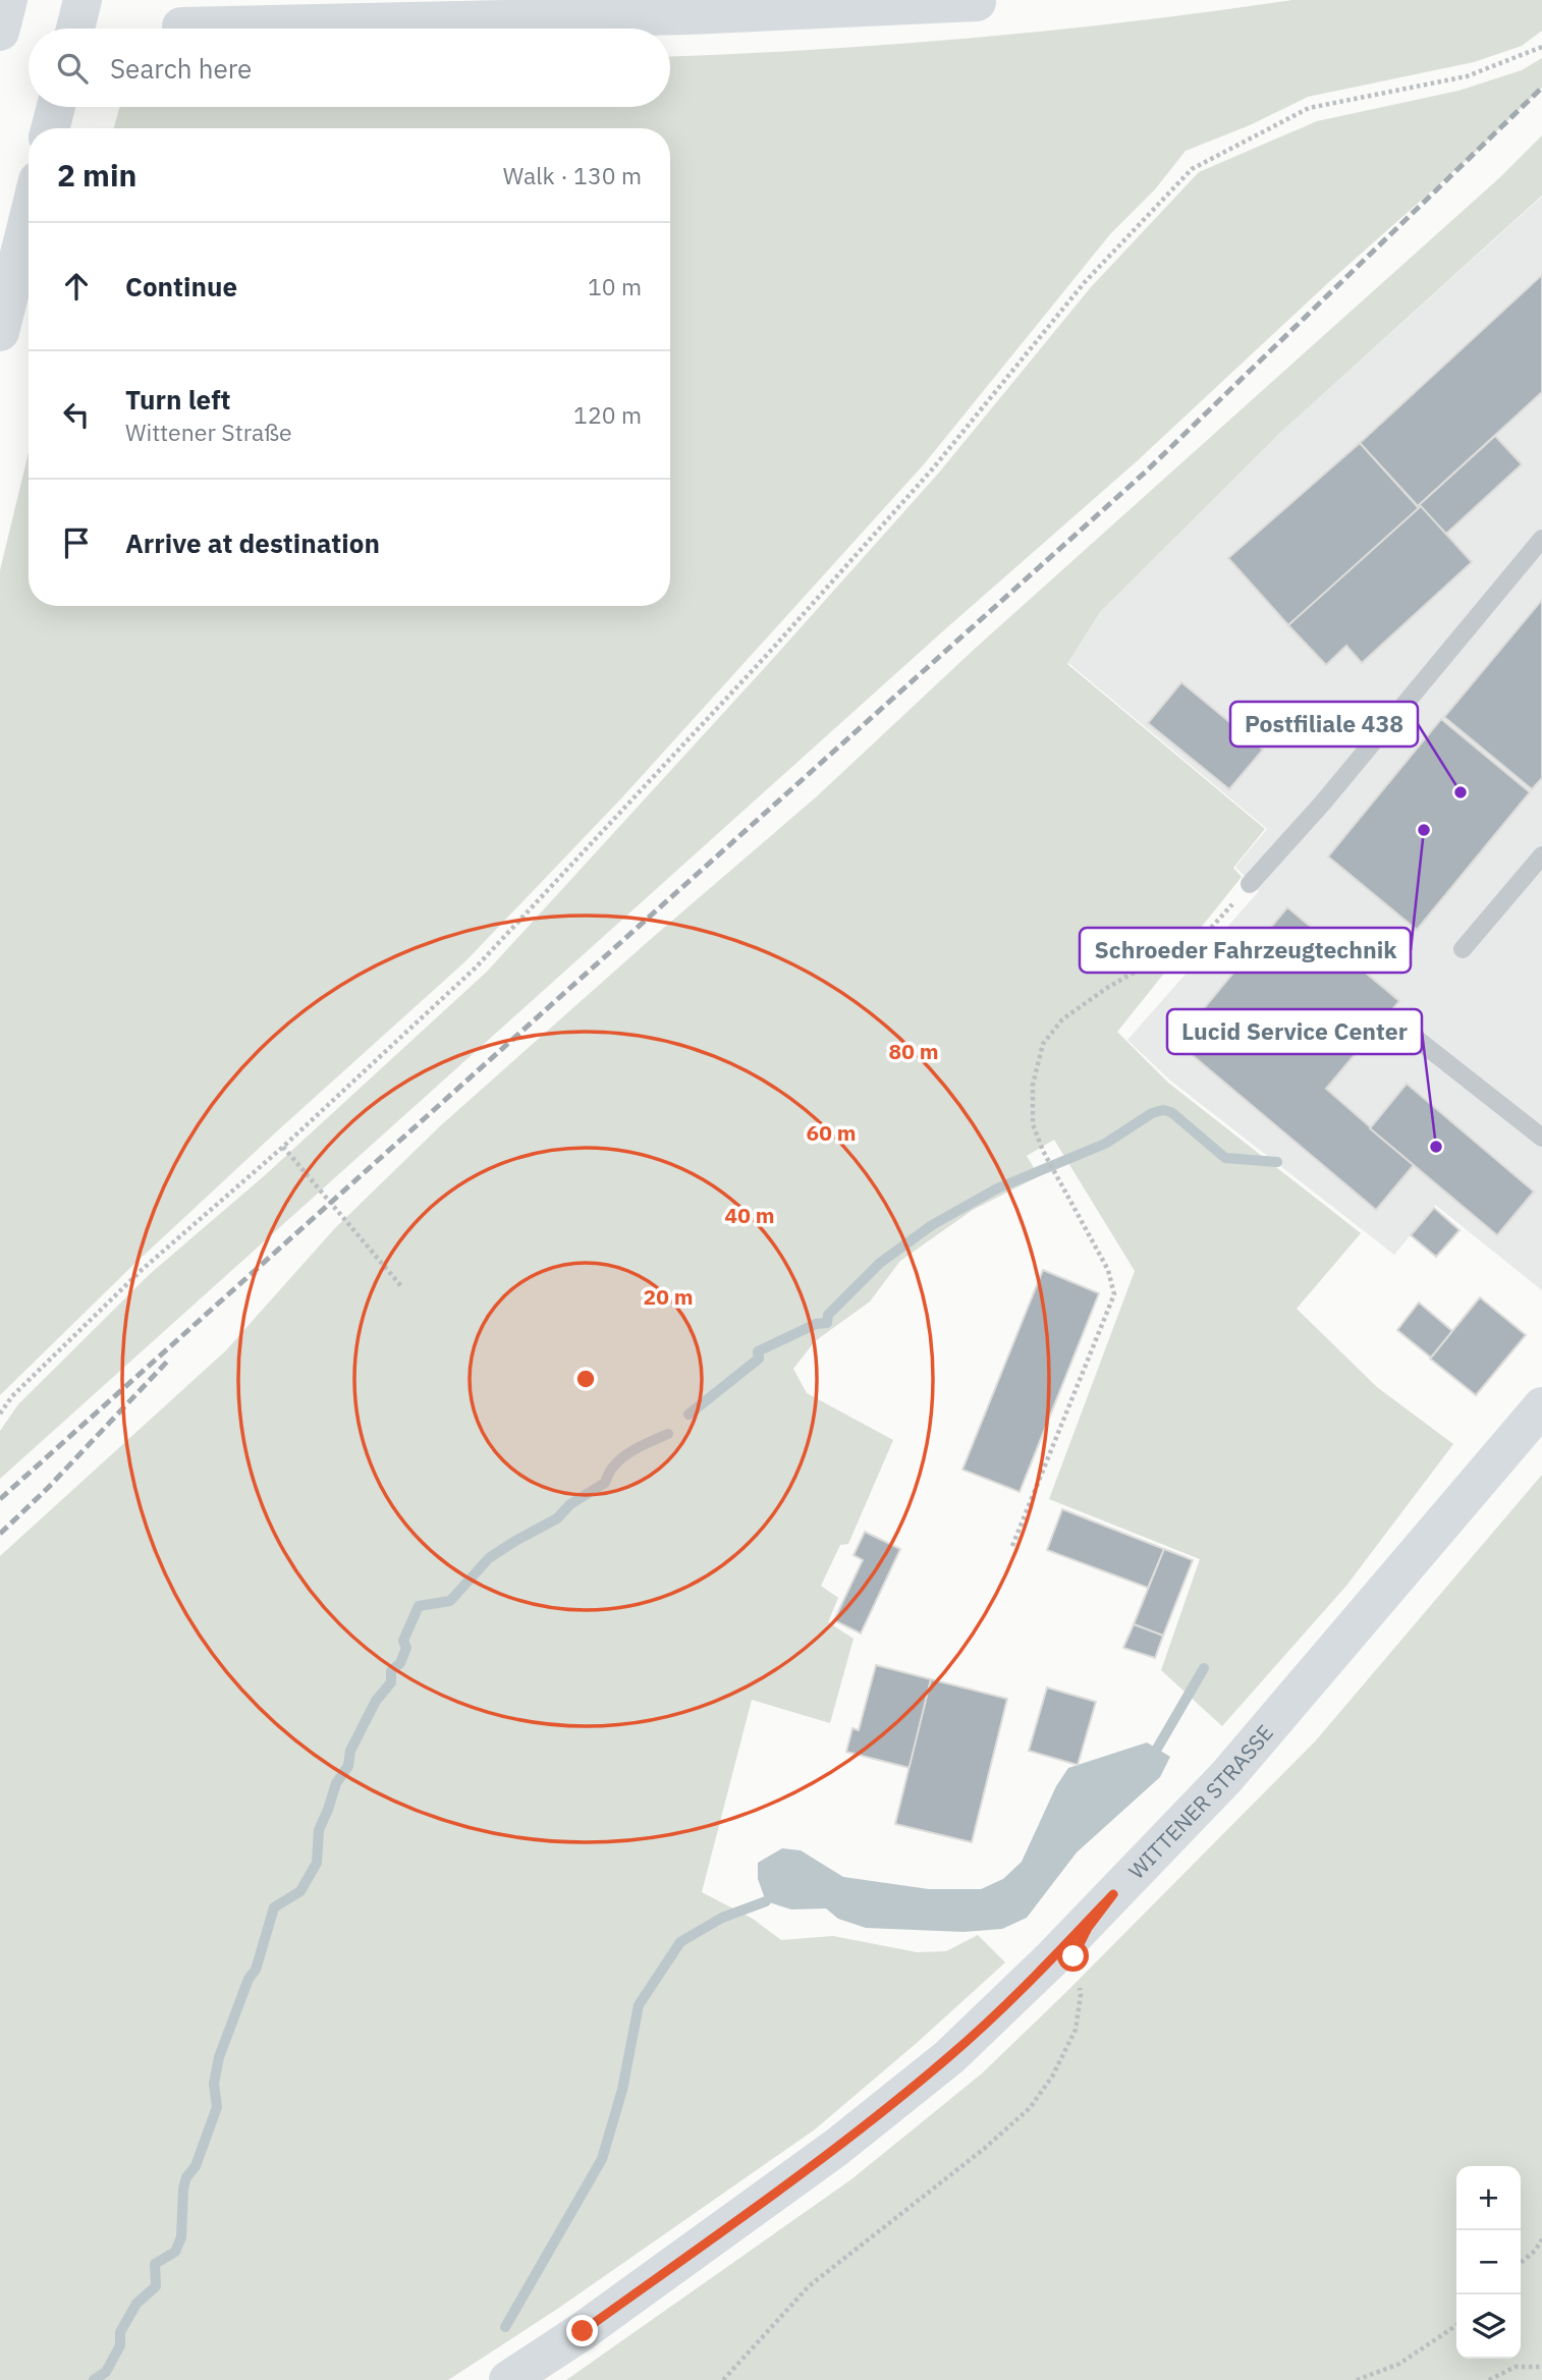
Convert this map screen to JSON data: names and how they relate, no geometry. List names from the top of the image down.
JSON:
{
  "streets": {
    "main road": ["WITTENER STRASSE"]
  },
  "places": ["Postfiliale 438", "Schroeder Fahrzeugtechnik", "Lucid Service Center"],
  "page": {
    "search": "Search here",
    "heading": ["2 min", "Walk · 130 m"],
    "list": [
      ["Continue", "10 m"],
      ["Turn left", "Wittener Straße", "120 m"],
      "Arrive at destination"
    ],
    "map_buttons": ["+", "−"]
  },
  "rings": [
    "80 m",
    "60 m",
    "40 m",
    "20 m"
  ]
}
